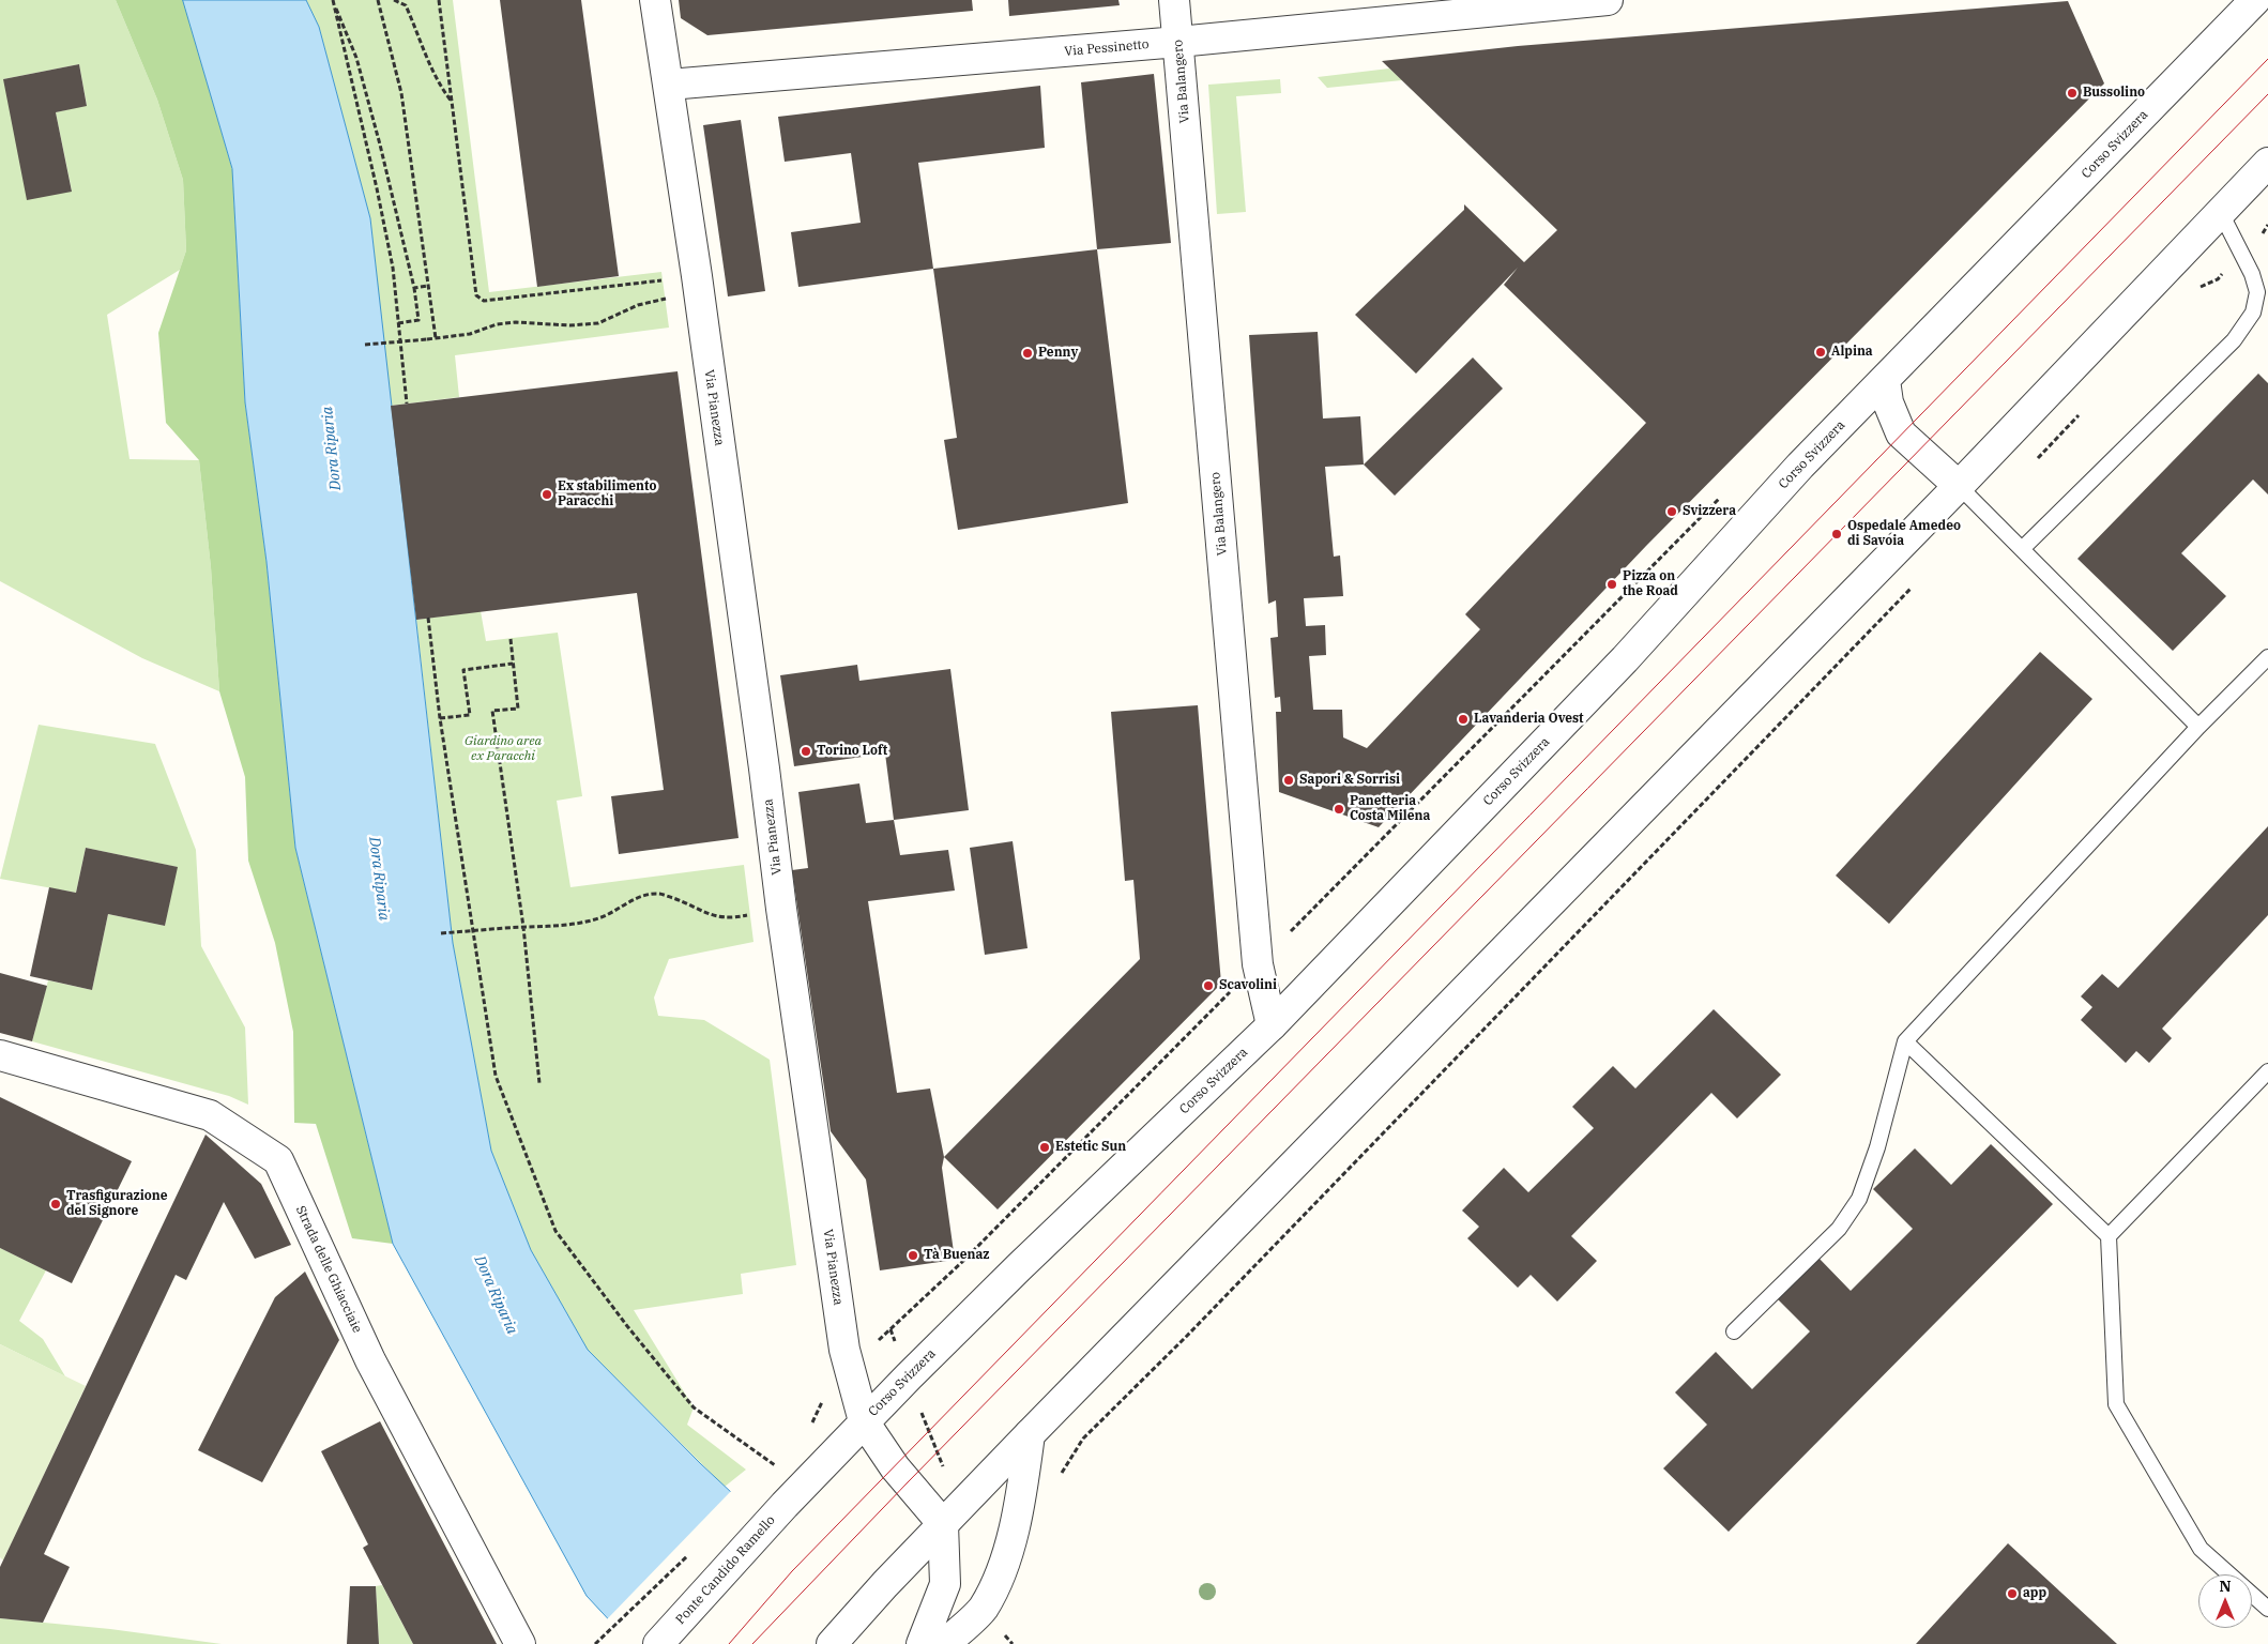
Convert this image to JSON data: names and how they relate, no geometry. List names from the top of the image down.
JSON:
{
  "streets": {
    "street": [
      "Via Pessinetto",
      "Via Balangero",
      "Corso Svizzera",
      "Via Pianezza",
      "Strada delle Ghiacciaie",
      "Ponte Candido Ramello"
    ]
  },
  "crossings": [
    ["Via Pessinetto", "Via Balangero"],
    ["Via Pessinetto", "Via Pianezza"],
    ["Via Balangero", "Corso Svizzera"],
    ["Corso Svizzera", "Via Pianezza"],
    ["Corso Svizzera", "Ponte Candido Ramello"]
  ],
  "water": ["Dora Riparia"],
  "parks": ["Giardino area ex Paracchi"],
  "places": [
    "Bussolino",
    "Alpina",
    "Penny",
    "Ex stabilimento Paracchi",
    "Svizzera",
    "Ospedale Amedeo di Savoia",
    "Pizza on the Road",
    "Lavanderia Ovest",
    "Torino Loft",
    "Sapori & Sorrisi",
    "Panetteria Costa Milena",
    "Scavolini",
    "Estetic Sun",
    "Trasfigurazione del Signore",
    "Tà Buenaz",
    "app"
  ],
  "north": "top"
}
